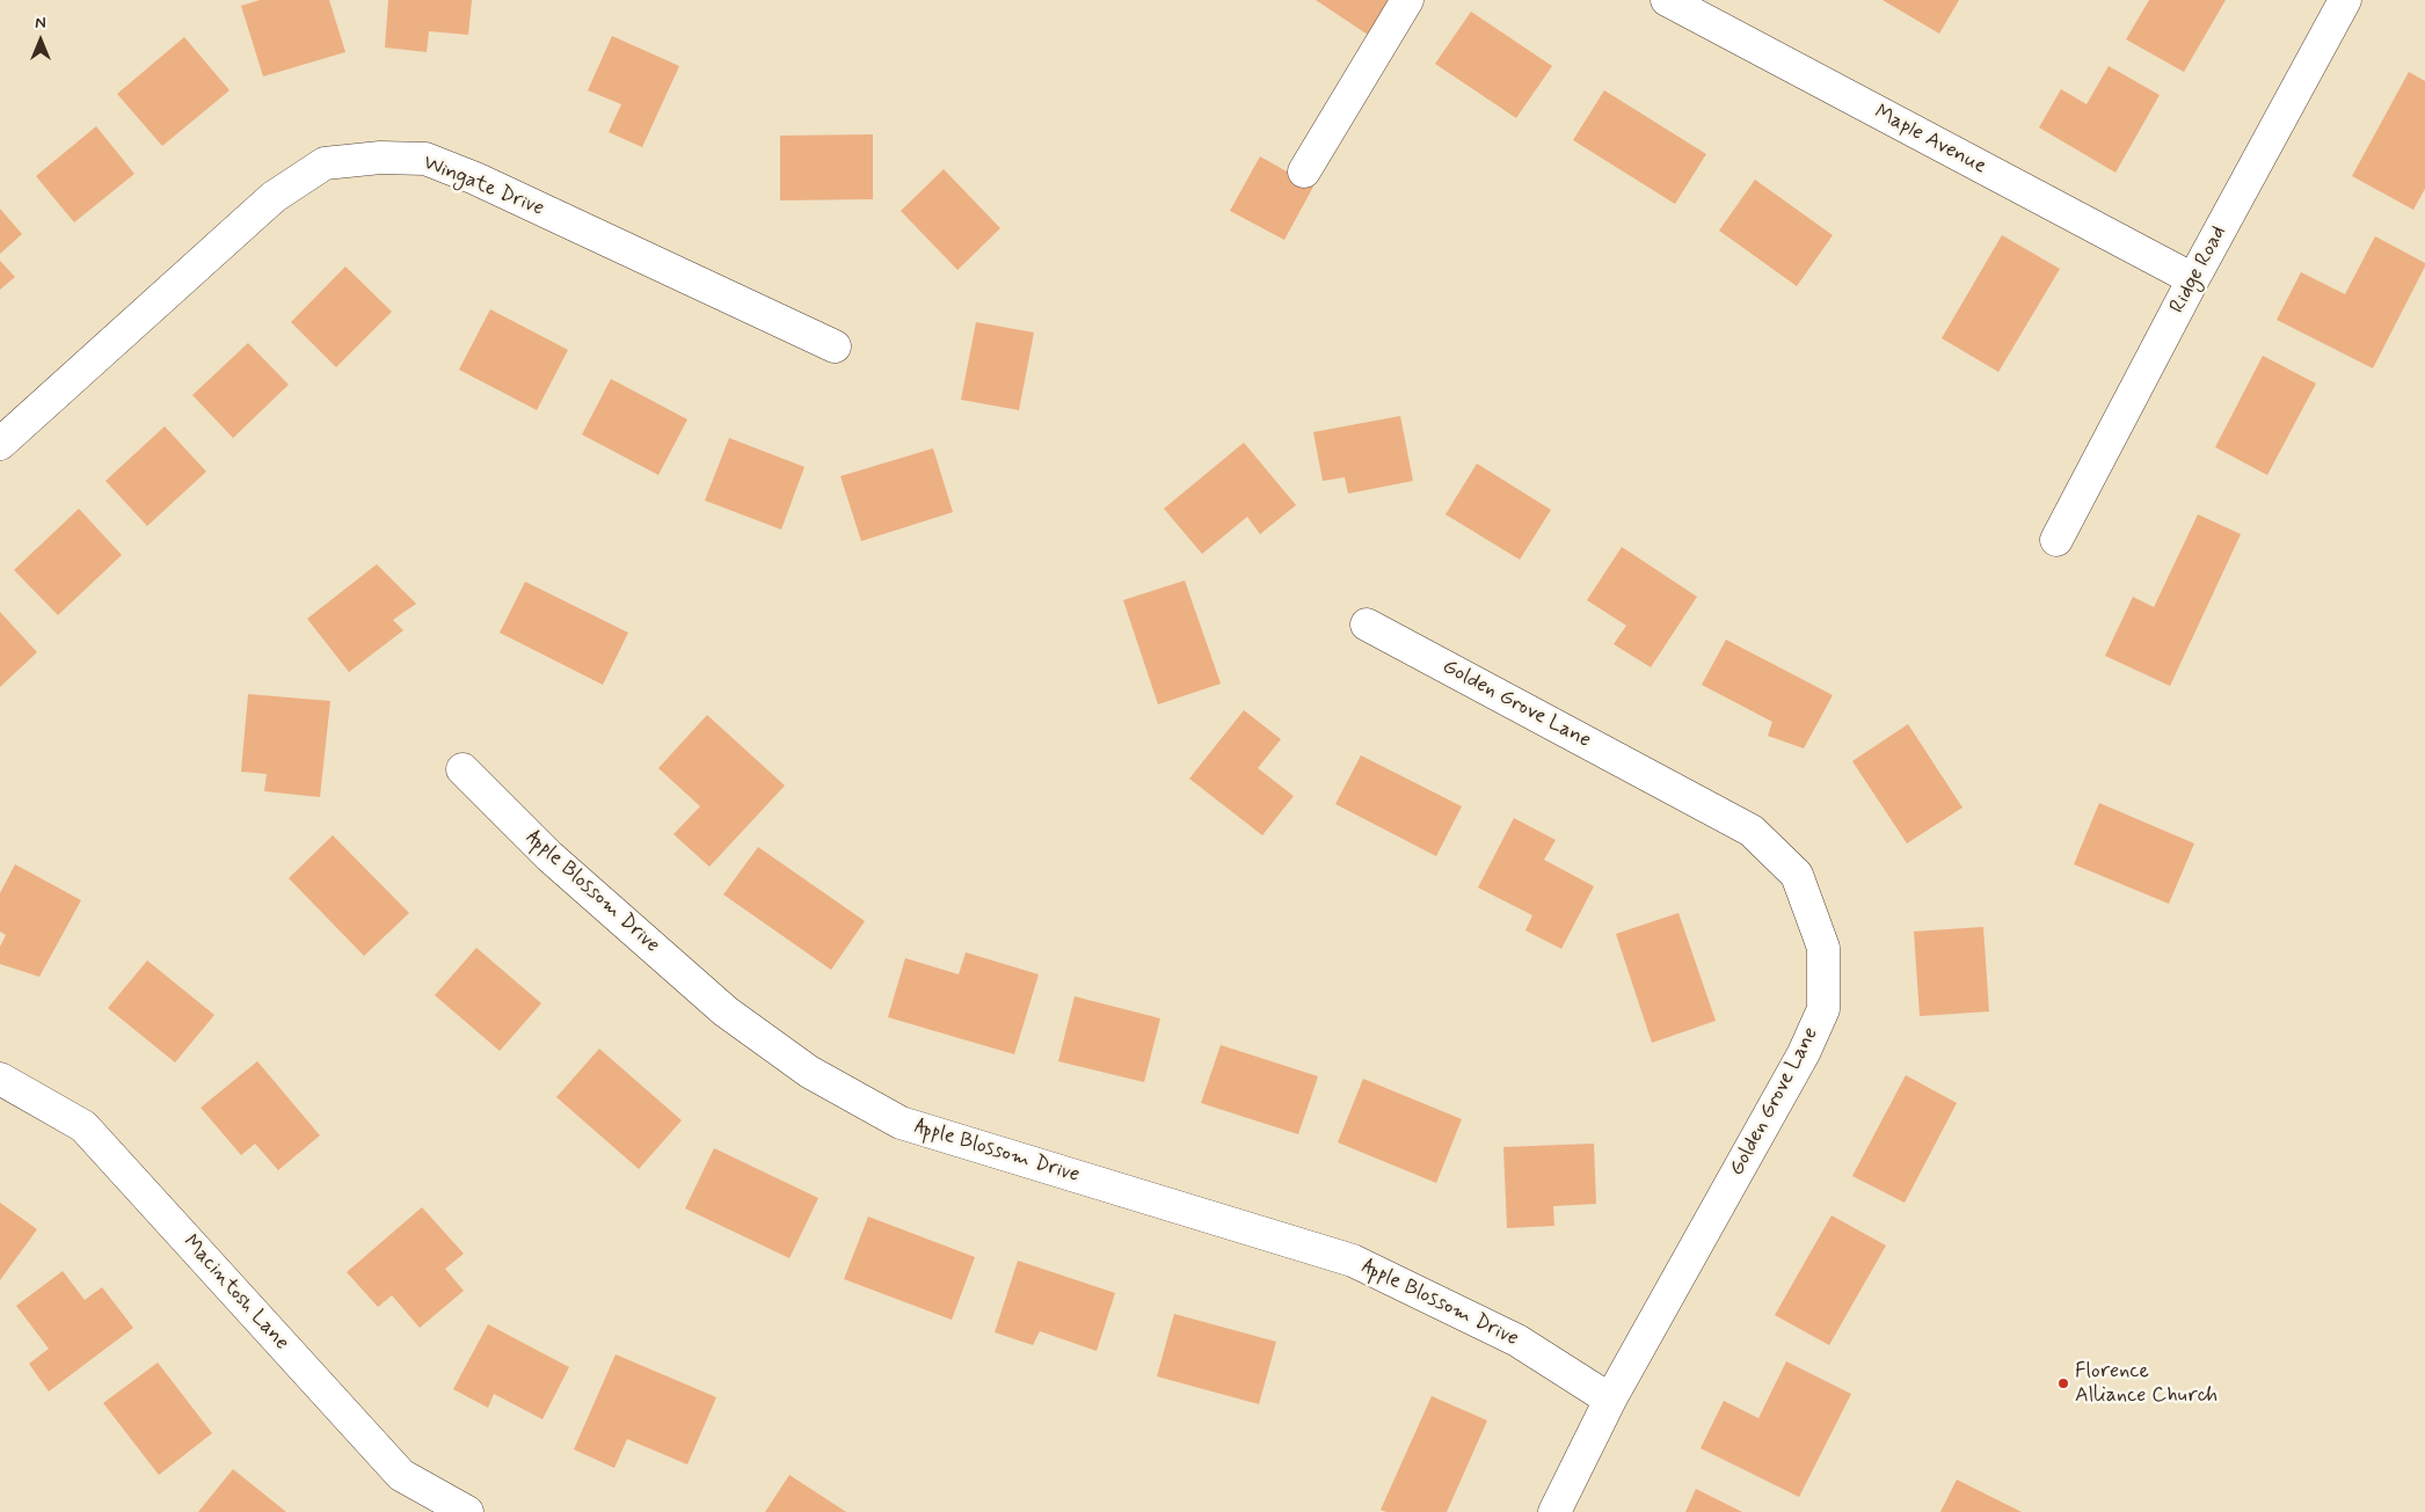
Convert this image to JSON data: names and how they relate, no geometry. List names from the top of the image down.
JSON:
{
  "streets": {
    "street": [
      "Maple Avenue",
      "Wingate Drive",
      "Ridge Road",
      "Golden Grove Lane",
      "Apple Blossom Drive",
      "Macintosh Lane"
    ]
  },
  "crossings": [
    ["Maple Avenue", "Ridge Road"],
    ["Golden Grove Lane", "Apple Blossom Drive"]
  ],
  "places": ["Florence Alliance Church"],
  "north": "top"
}
